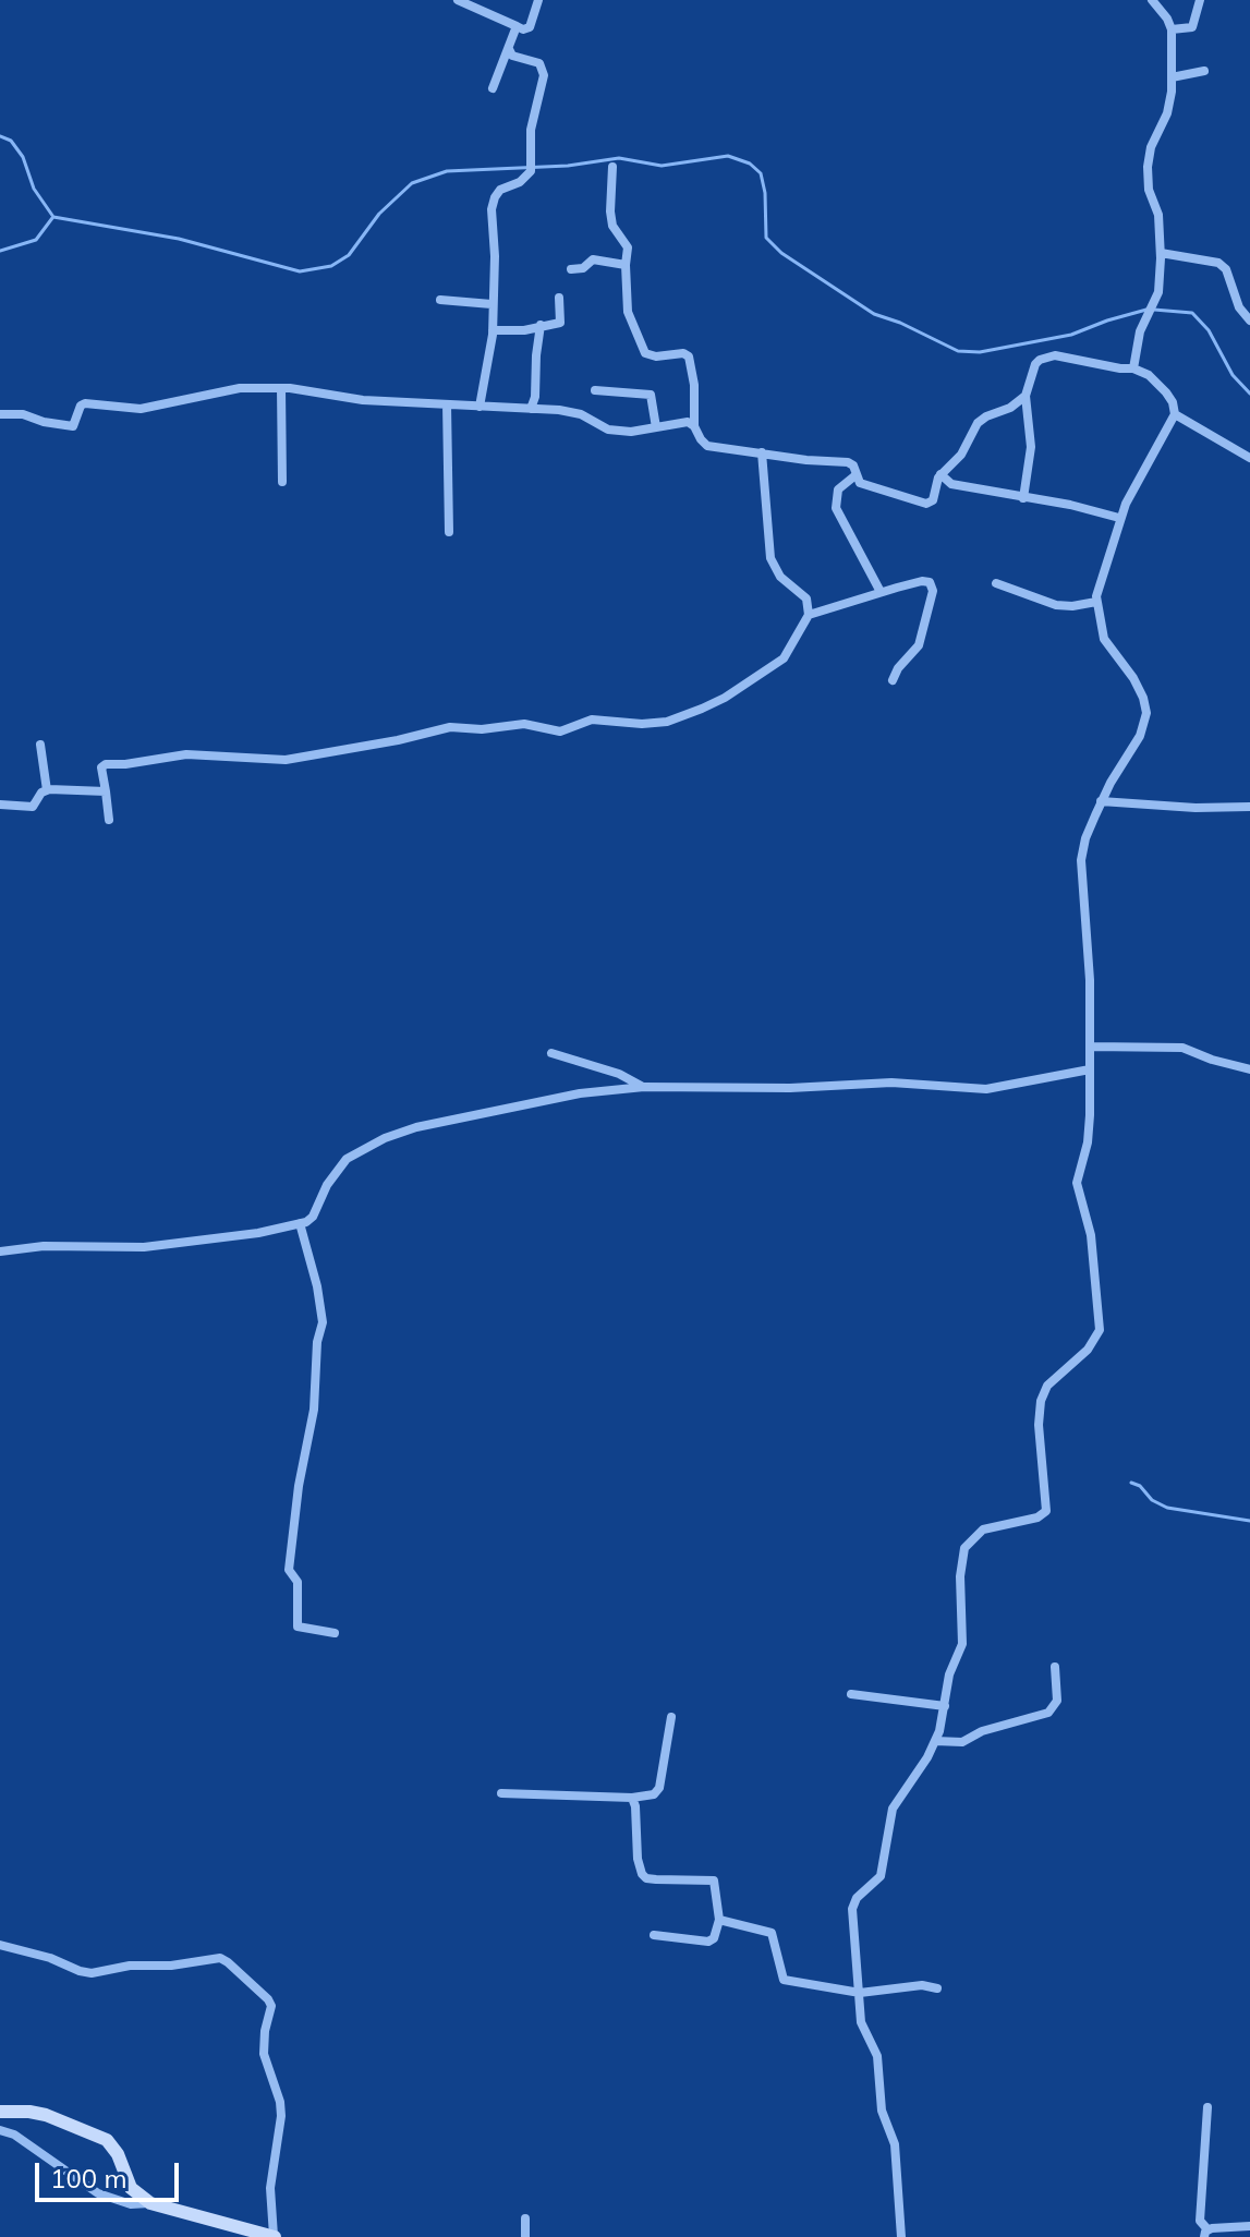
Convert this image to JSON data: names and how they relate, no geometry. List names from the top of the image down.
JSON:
{
  "scale_bar": "100 m"
}
